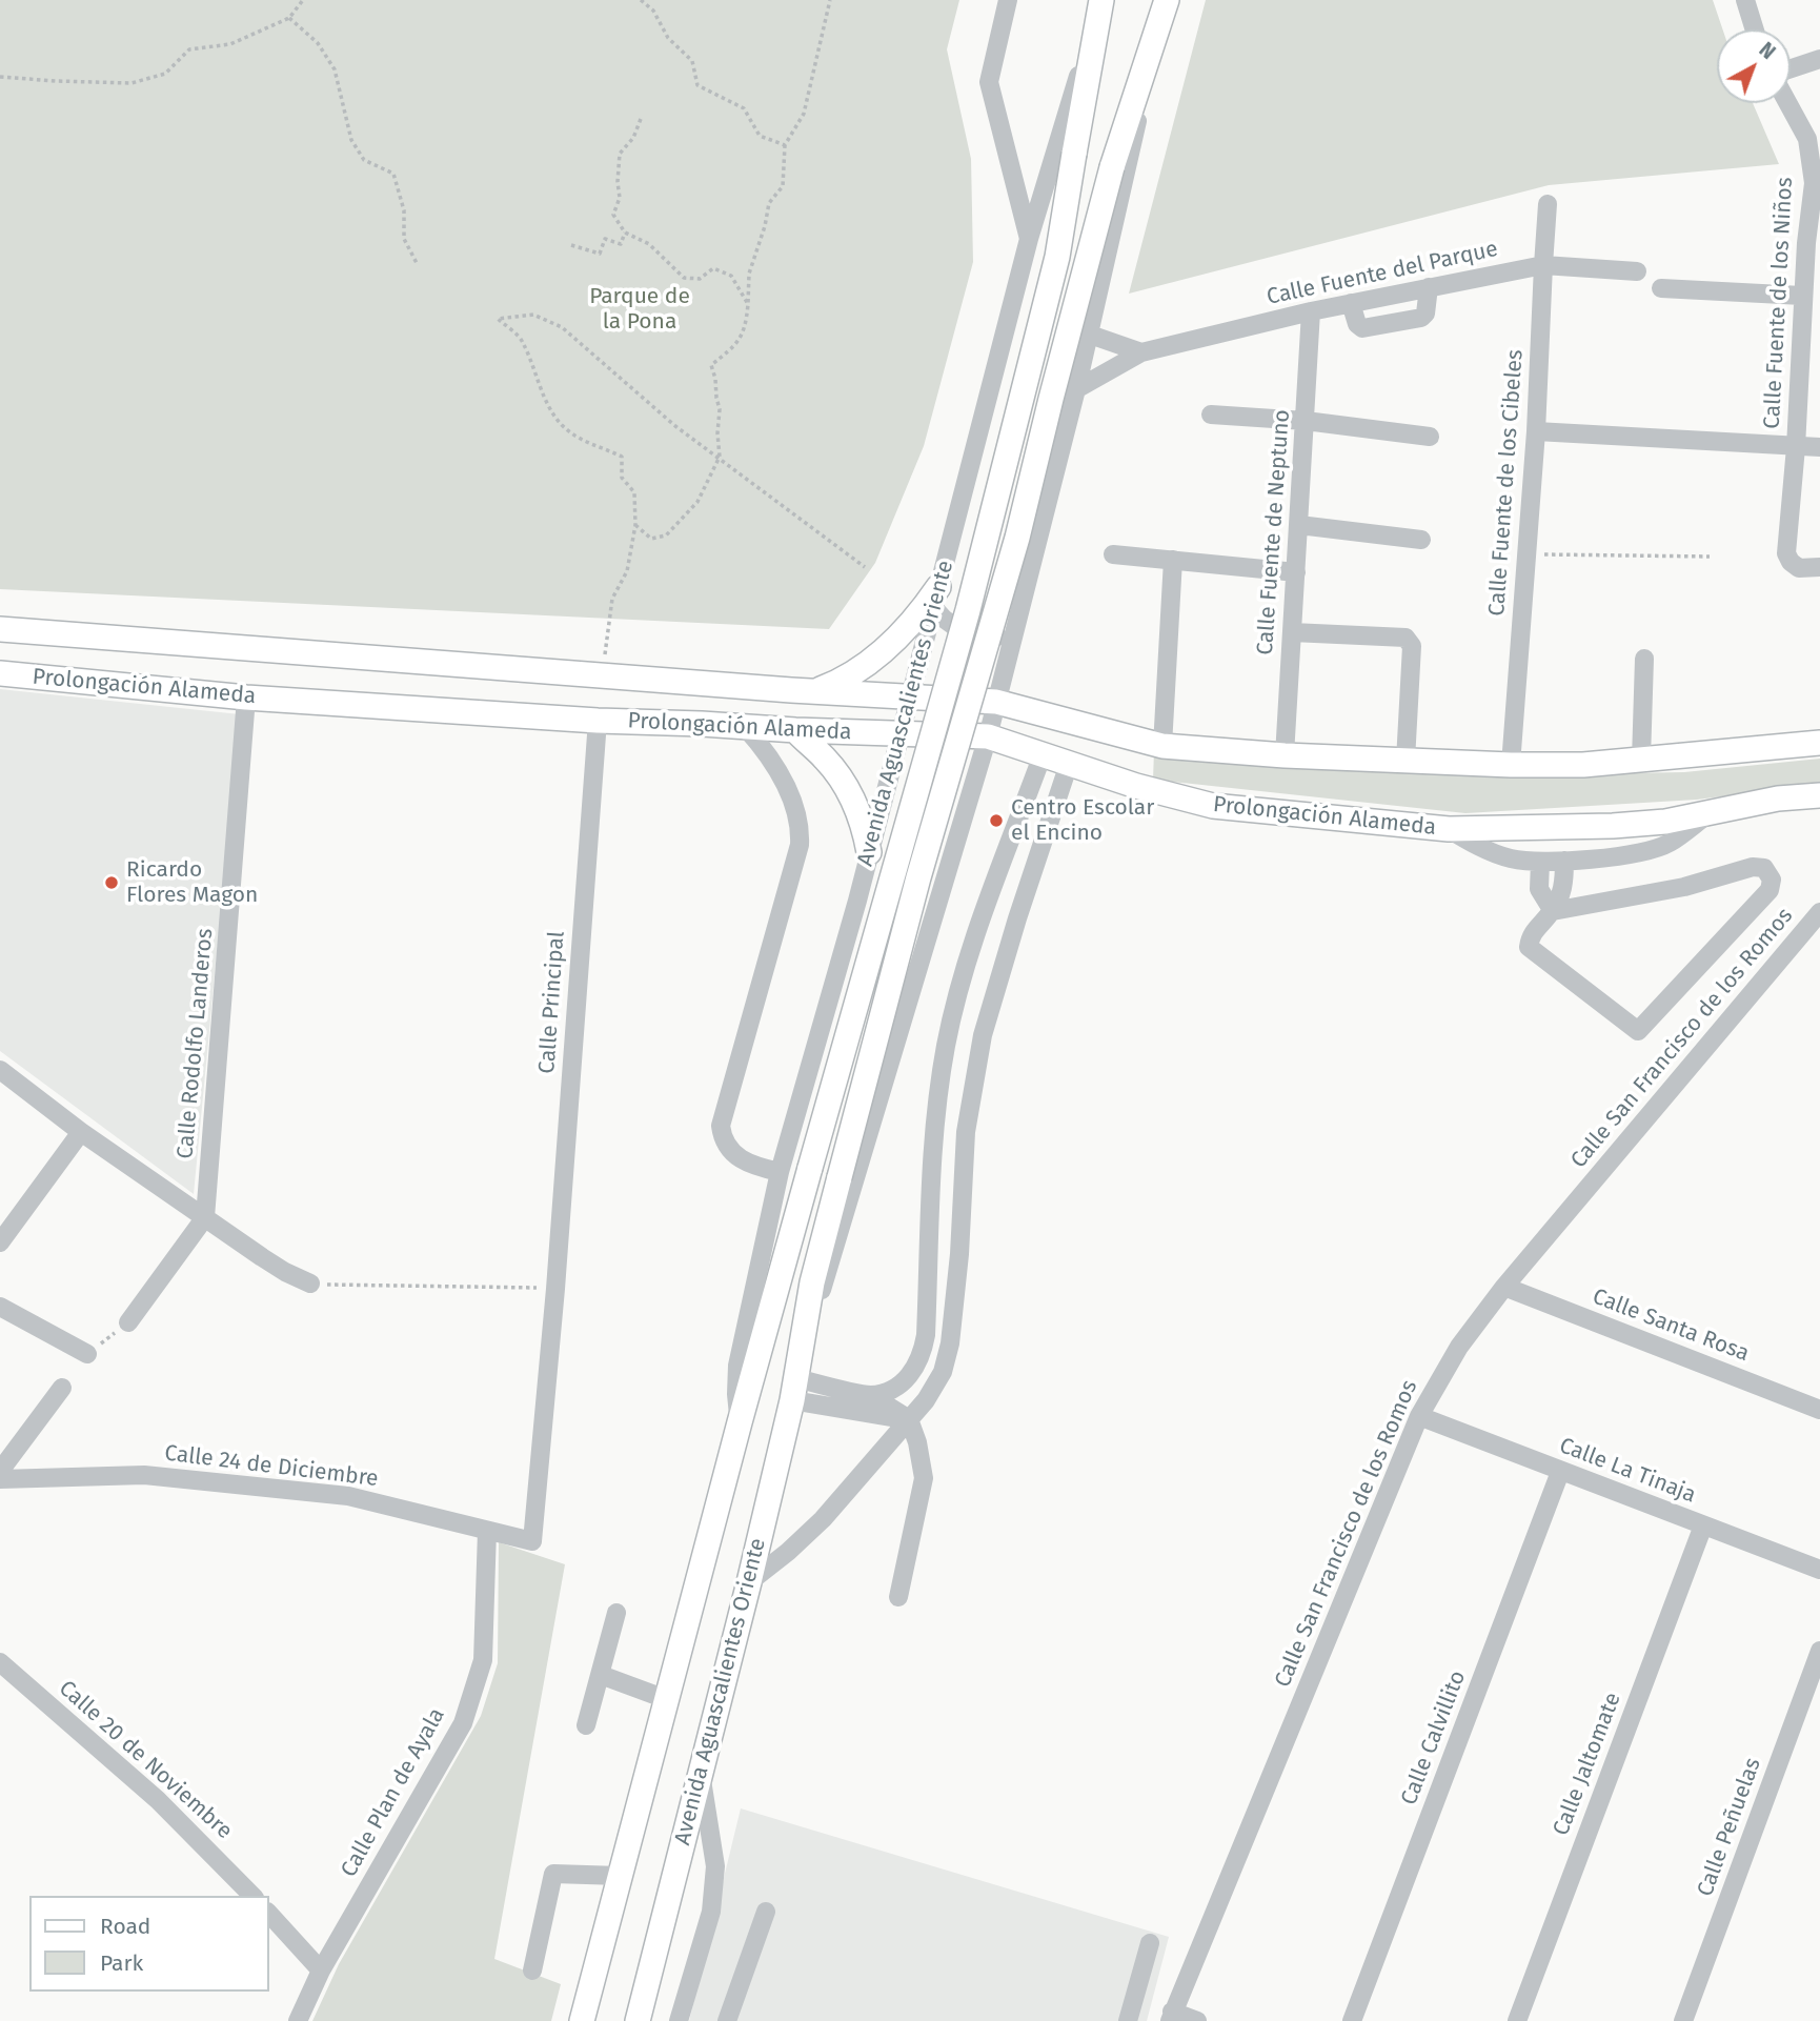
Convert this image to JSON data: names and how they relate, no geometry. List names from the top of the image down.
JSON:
{
  "streets": {
    "main road": ["Prolongación Alameda", "Avenida Aguascalientes Oriente"],
    "street": [
      "Calle Fuente del Parque",
      "Calle Fuente de los Niños",
      "Calle Fuente de los Cibeles",
      "Calle Fuente de Neptuno",
      "Calle Principal",
      "Calle San Francisco de los Romos",
      "Calle Rodolfo Landeros",
      "Calle Santa Rosa",
      "Calle 24 de Diciembre",
      "Calle La Tinaja",
      "Calle Calvillito",
      "Calle 20 de Noviembre",
      "Calle Jaltomate",
      "Calle Plan de Ayala",
      "Calle Peñuelas"
    ]
  },
  "crossings": [
    ["Calle Fuente del Parque", "Calle Fuente de los Cibeles"],
    ["Calle Fuente del Parque", "Calle Fuente de Neptuno"],
    ["Calle Fuente del Parque", "Avenida Aguascalientes Oriente"],
    ["Calle Fuente de los Cibeles", "Prolongación Alameda"],
    ["Calle Fuente de Neptuno", "Prolongación Alameda"],
    ["Prolongación Alameda", "Avenida Aguascalientes Oriente"],
    ["Prolongación Alameda", "Calle Principal"],
    ["Prolongación Alameda", "Calle Rodolfo Landeros"],
    ["Calle Principal", "Calle 24 de Diciembre"],
    ["Calle San Francisco de los Romos", "Calle Santa Rosa"],
    ["Calle San Francisco de los Romos", "Calle La Tinaja"],
    ["Calle 24 de Diciembre", "Calle Plan de Ayala"],
    ["Calle La Tinaja", "Calle Calvillito"],
    ["Calle La Tinaja", "Calle Jaltomate"]
  ],
  "parks": ["Parque de la Pona"],
  "places": ["Centro Escolar el Encino", "Ricardo Flores Magon"],
  "legend": ["Road", "Park"],
  "north": "top right"
}
